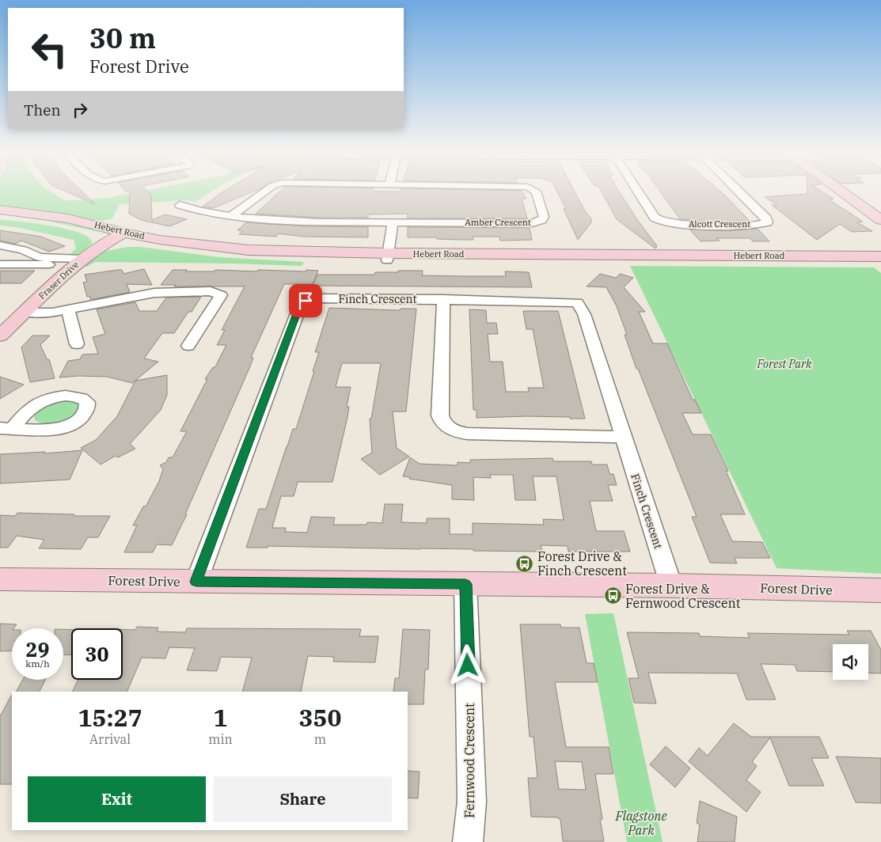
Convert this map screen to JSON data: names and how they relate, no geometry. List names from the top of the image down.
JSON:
{
  "streets": {
    "main road": ["Hebert Road", "Fraser Drive", "Forest Drive"],
    "street": [
      "Amber Crescent",
      "Alcott Crescent",
      "Finch Crescent",
      "Fernwood Crescent"
    ]
  },
  "crossings": [
    ["Hebert Road", "Fraser Drive"],
    ["Finch Crescent", "Forest Drive"],
    ["Forest Drive", "Fernwood Crescent"]
  ],
  "parks": ["Forest Park", "Flagstone Park"],
  "places": {
    "bus stop": ["Forest Drive & Finch Crescent", "Forest Drive & Fernwood Crescent"]
  },
  "page": {
    "turn": ["30 m", "Forest Drive"],
    "then": "Then",
    "speed": "29 km/h",
    "limit": "30",
    "eta": [
      "15:27",
      "Arrival",
      "1",
      "min",
      "350",
      "m"
    ],
    "buttons": ["Exit", "Share"]
  }
}
